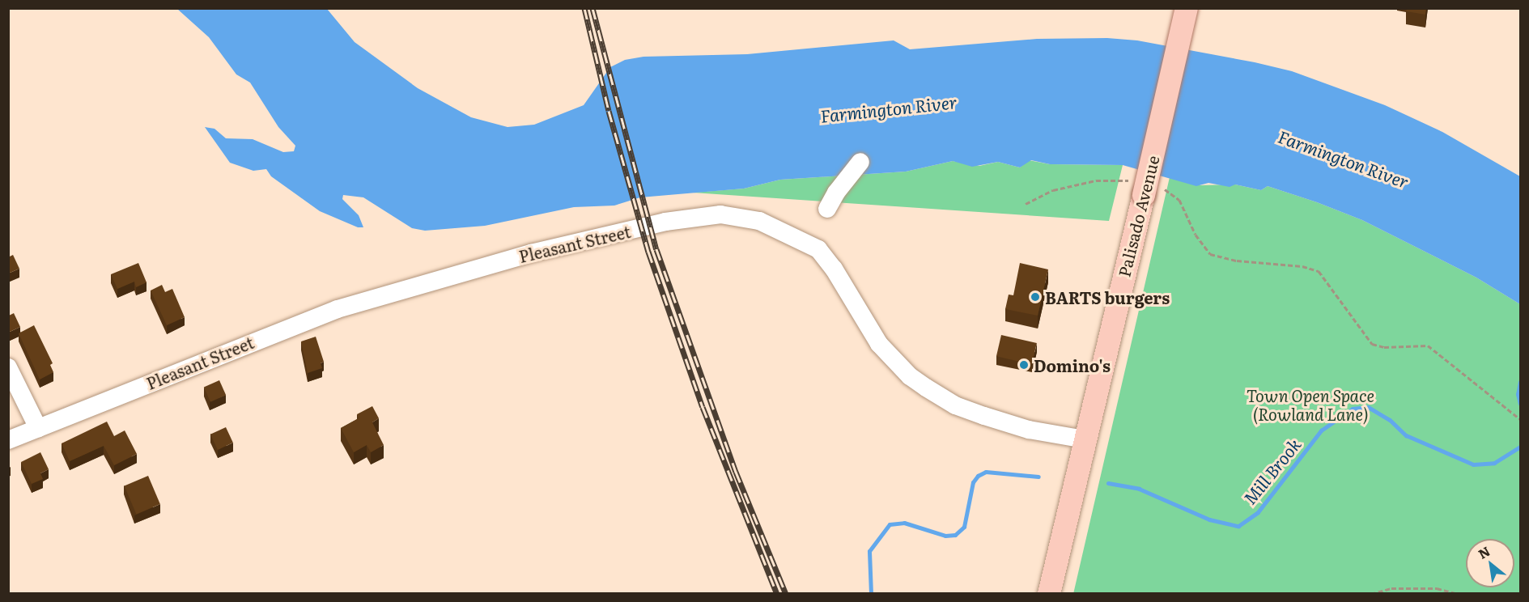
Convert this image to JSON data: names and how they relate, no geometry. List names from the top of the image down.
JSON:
{
  "streets": {
    "main road": ["Palisado Avenue"],
    "street": ["Pleasant Street"]
  },
  "crossings": [
    ["Palisado Avenue", "Pleasant Street"]
  ],
  "water": ["Farmington River", "Mill Brook"],
  "parks": ["Town Open Space (Rowland Lane)"],
  "places": ["BARTS burgers", "Domino's"],
  "north": "top left"
}
